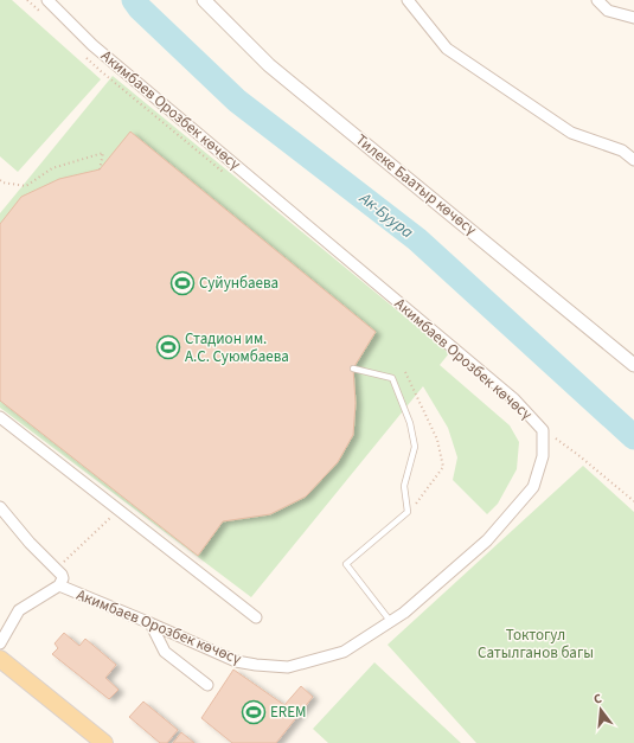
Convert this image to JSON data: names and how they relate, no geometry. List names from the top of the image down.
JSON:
{
  "streets": {
    "street": ["Акимбаев Орозбек көчөсү", "Тилеке Баатыр көчөсү"]
  },
  "water": ["Ак-Буура"],
  "parks": ["Токтогул Сатылганов багы"],
  "places": {
    "sports": ["Суйунбаева", "Стадион им. А.С. Суюмбаева", "EREM"]
  },
  "north": "top"
}
